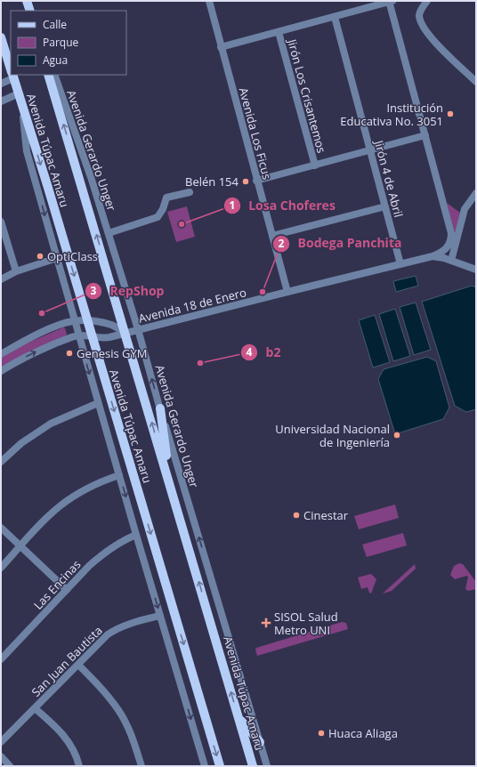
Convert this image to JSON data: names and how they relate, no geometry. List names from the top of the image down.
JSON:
{
  "streets": {
    "main road": ["Avenida Túpac Amaru"],
    "street": [
      "Jirón Los Crisantemos",
      "Avenida Los Ficus",
      "Avenida Gerardo Unger",
      "Jirón 4 de Abril",
      "Avenida 18 de Enero",
      "Las Encinas",
      "San Juan Bautista"
    ]
  },
  "crossings": [
    ["Avenida Los Ficus", "Avenida 18 de Enero"],
    ["Avenida Túpac Amaru", "Avenida 18 de Enero"],
    ["Avenida Gerardo Unger", "Avenida 18 de Enero"],
    ["Jirón 4 de Abril", "Avenida 18 de Enero"]
  ],
  "places": {
    "other": [
      "Institución Educativa No. 3051",
      "Belén 154",
      "Losa Choferes",
      "OptiClass",
      "Bodega Panchita",
      "RepShop",
      "Genesis GYM",
      "b2",
      "Universidad Nacional de Ingeniería",
      "Cinestar",
      "Huaca Aliaga"
    ],
    "health": ["SISOL Salud Metro UNI"]
  },
  "legend": ["Calle", "Parque", "Agua"]
}
